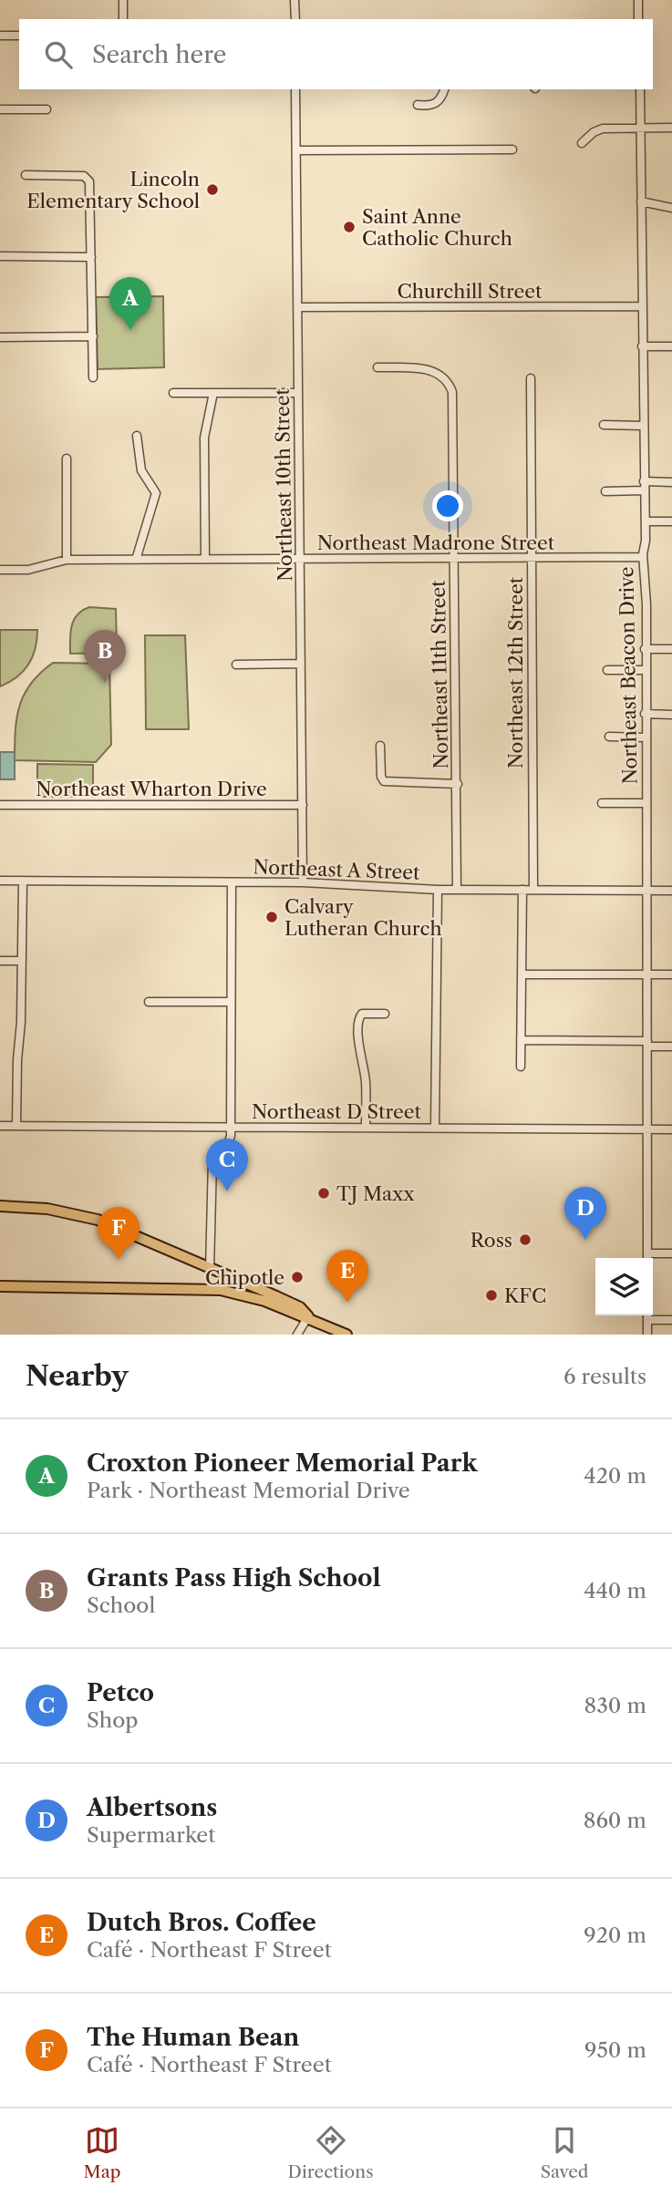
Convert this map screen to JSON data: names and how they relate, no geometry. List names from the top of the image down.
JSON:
{
  "streets": {
    "street": [
      "Churchill Street",
      "Northeast 10th Street",
      "Northeast Madrone Street",
      "Northeast 12th Street",
      "Northeast 11th Street",
      "Northeast Beacon Drive",
      "Northeast Wharton Drive",
      "Northeast A Street",
      "Northeast D Street"
    ]
  },
  "crossings": [
    ["Churchill Street", "Northeast 10th Street"],
    ["Churchill Street", "Northeast Beacon Drive"],
    ["Northeast 10th Street", "Northeast Madrone Street"],
    ["Northeast 10th Street", "Northeast Wharton Drive"],
    ["Northeast 10th Street", "Northeast A Street"],
    ["Northeast Madrone Street", "Northeast 12th Street"],
    ["Northeast Madrone Street", "Northeast 11th Street"],
    ["Northeast Madrone Street", "Northeast Beacon Drive"],
    ["Northeast 12th Street", "Northeast A Street"],
    ["Northeast 11th Street", "Northeast A Street"],
    ["Northeast Beacon Drive", "Northeast A Street"],
    ["Northeast Beacon Drive", "Northeast D Street"]
  ],
  "places": [
    "Lincoln Elementary School",
    "Saint Anne Catholic Church",
    "Calvary Lutheran Church",
    "TJ Maxx",
    "Ross",
    "Chipotle",
    "KFC"
  ],
  "page": {
    "search": "Search here",
    "pins": [
      "A",
      "B",
      "C",
      "D",
      "F",
      "E"
    ],
    "heading": ["Nearby", "6 results"],
    "list": [
      {
        "mark": "A",
        "name": "Croxton Pioneer Memorial Park",
        "note": "Park · Northeast Memorial Drive",
        "value": "420 m"
      },
      {
        "mark": "B",
        "name": "Grants Pass High School",
        "note": "School",
        "value": "440 m"
      },
      {
        "mark": "C",
        "name": "Petco",
        "note": "Shop",
        "value": "830 m"
      },
      {
        "mark": "D",
        "name": "Albertsons",
        "note": "Supermarket",
        "value": "860 m"
      },
      {
        "mark": "E",
        "name": "Dutch Bros. Coffee",
        "note": "Café · Northeast F Street",
        "value": "920 m"
      },
      {
        "mark": "F",
        "name": "The Human Bean",
        "note": "Café · Northeast F Street",
        "value": "950 m"
      }
    ],
    "nav": ["Map", "Directions", "Saved"]
  }
}
